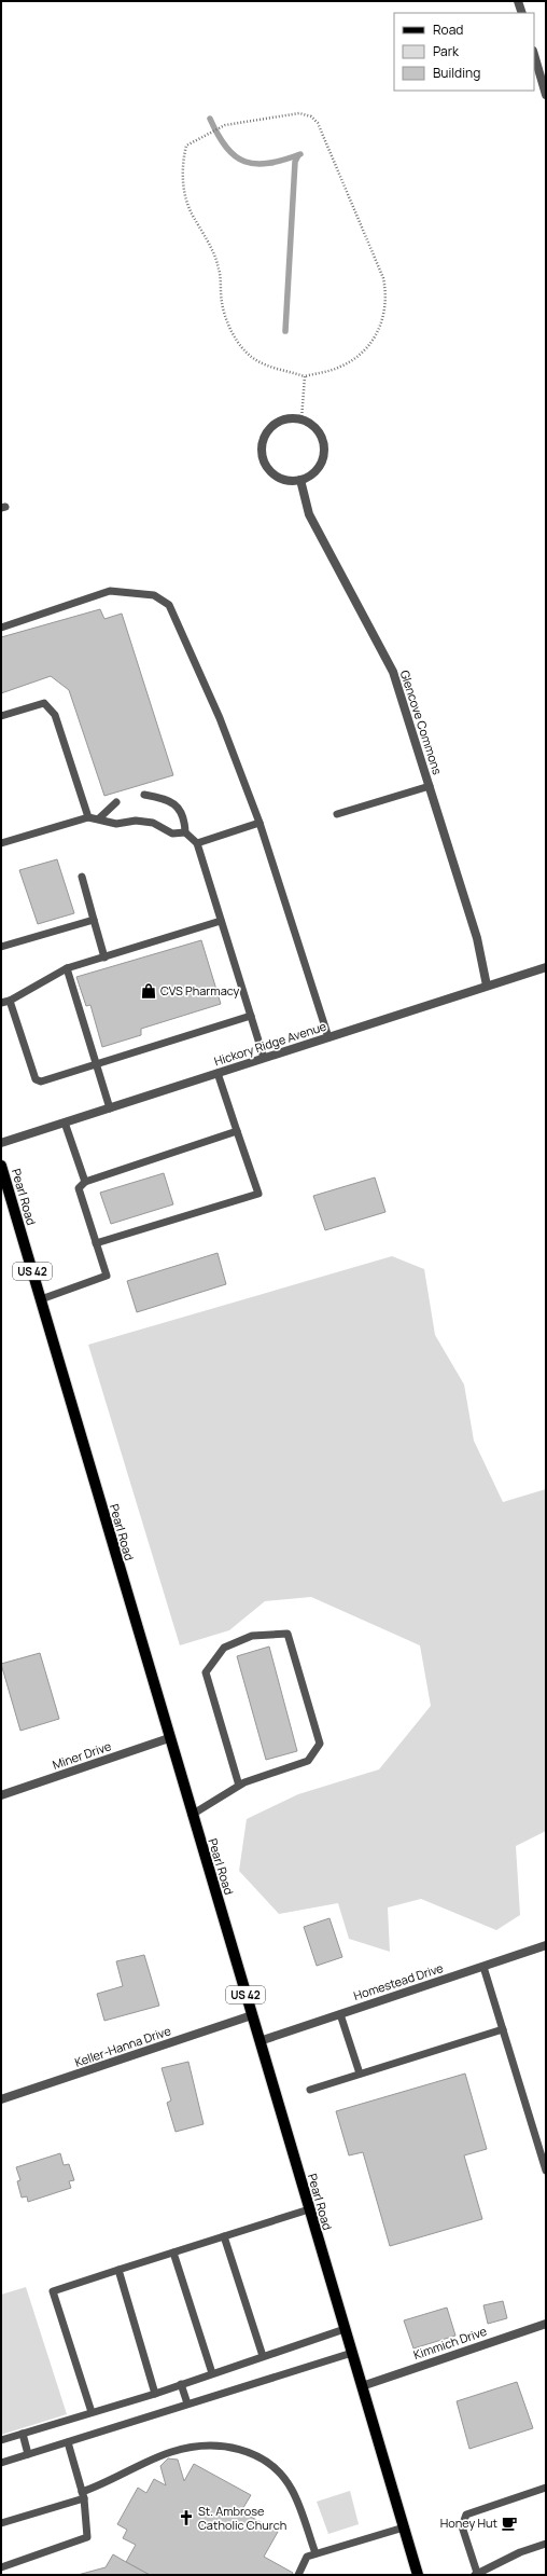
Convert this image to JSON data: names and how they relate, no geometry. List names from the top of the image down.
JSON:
{
  "streets": {
    "main road": ["Pearl Road", "US 42"],
    "street": [
      "Glencove Commons",
      "Hickory Ridge Avenue",
      "Miner Drive",
      "Homestead Drive",
      "Keller-Hanna Drive",
      "Kimmich Drive"
    ]
  },
  "crossings": [
    ["Glencove Commons", "Hickory Ridge Avenue"],
    ["Pearl Road", "Miner Drive"],
    ["Pearl Road", "Homestead Drive"],
    ["Pearl Road", "Keller-Hanna Drive"],
    ["Pearl Road", "Kimmich Drive"]
  ],
  "places": {
    "shop": ["CVS Pharmacy"],
    "church": ["St. Ambrose Catholic Church"],
    "cafe": ["Honey Hut"]
  },
  "legend": ["Road", "Park", "Building"]
}
